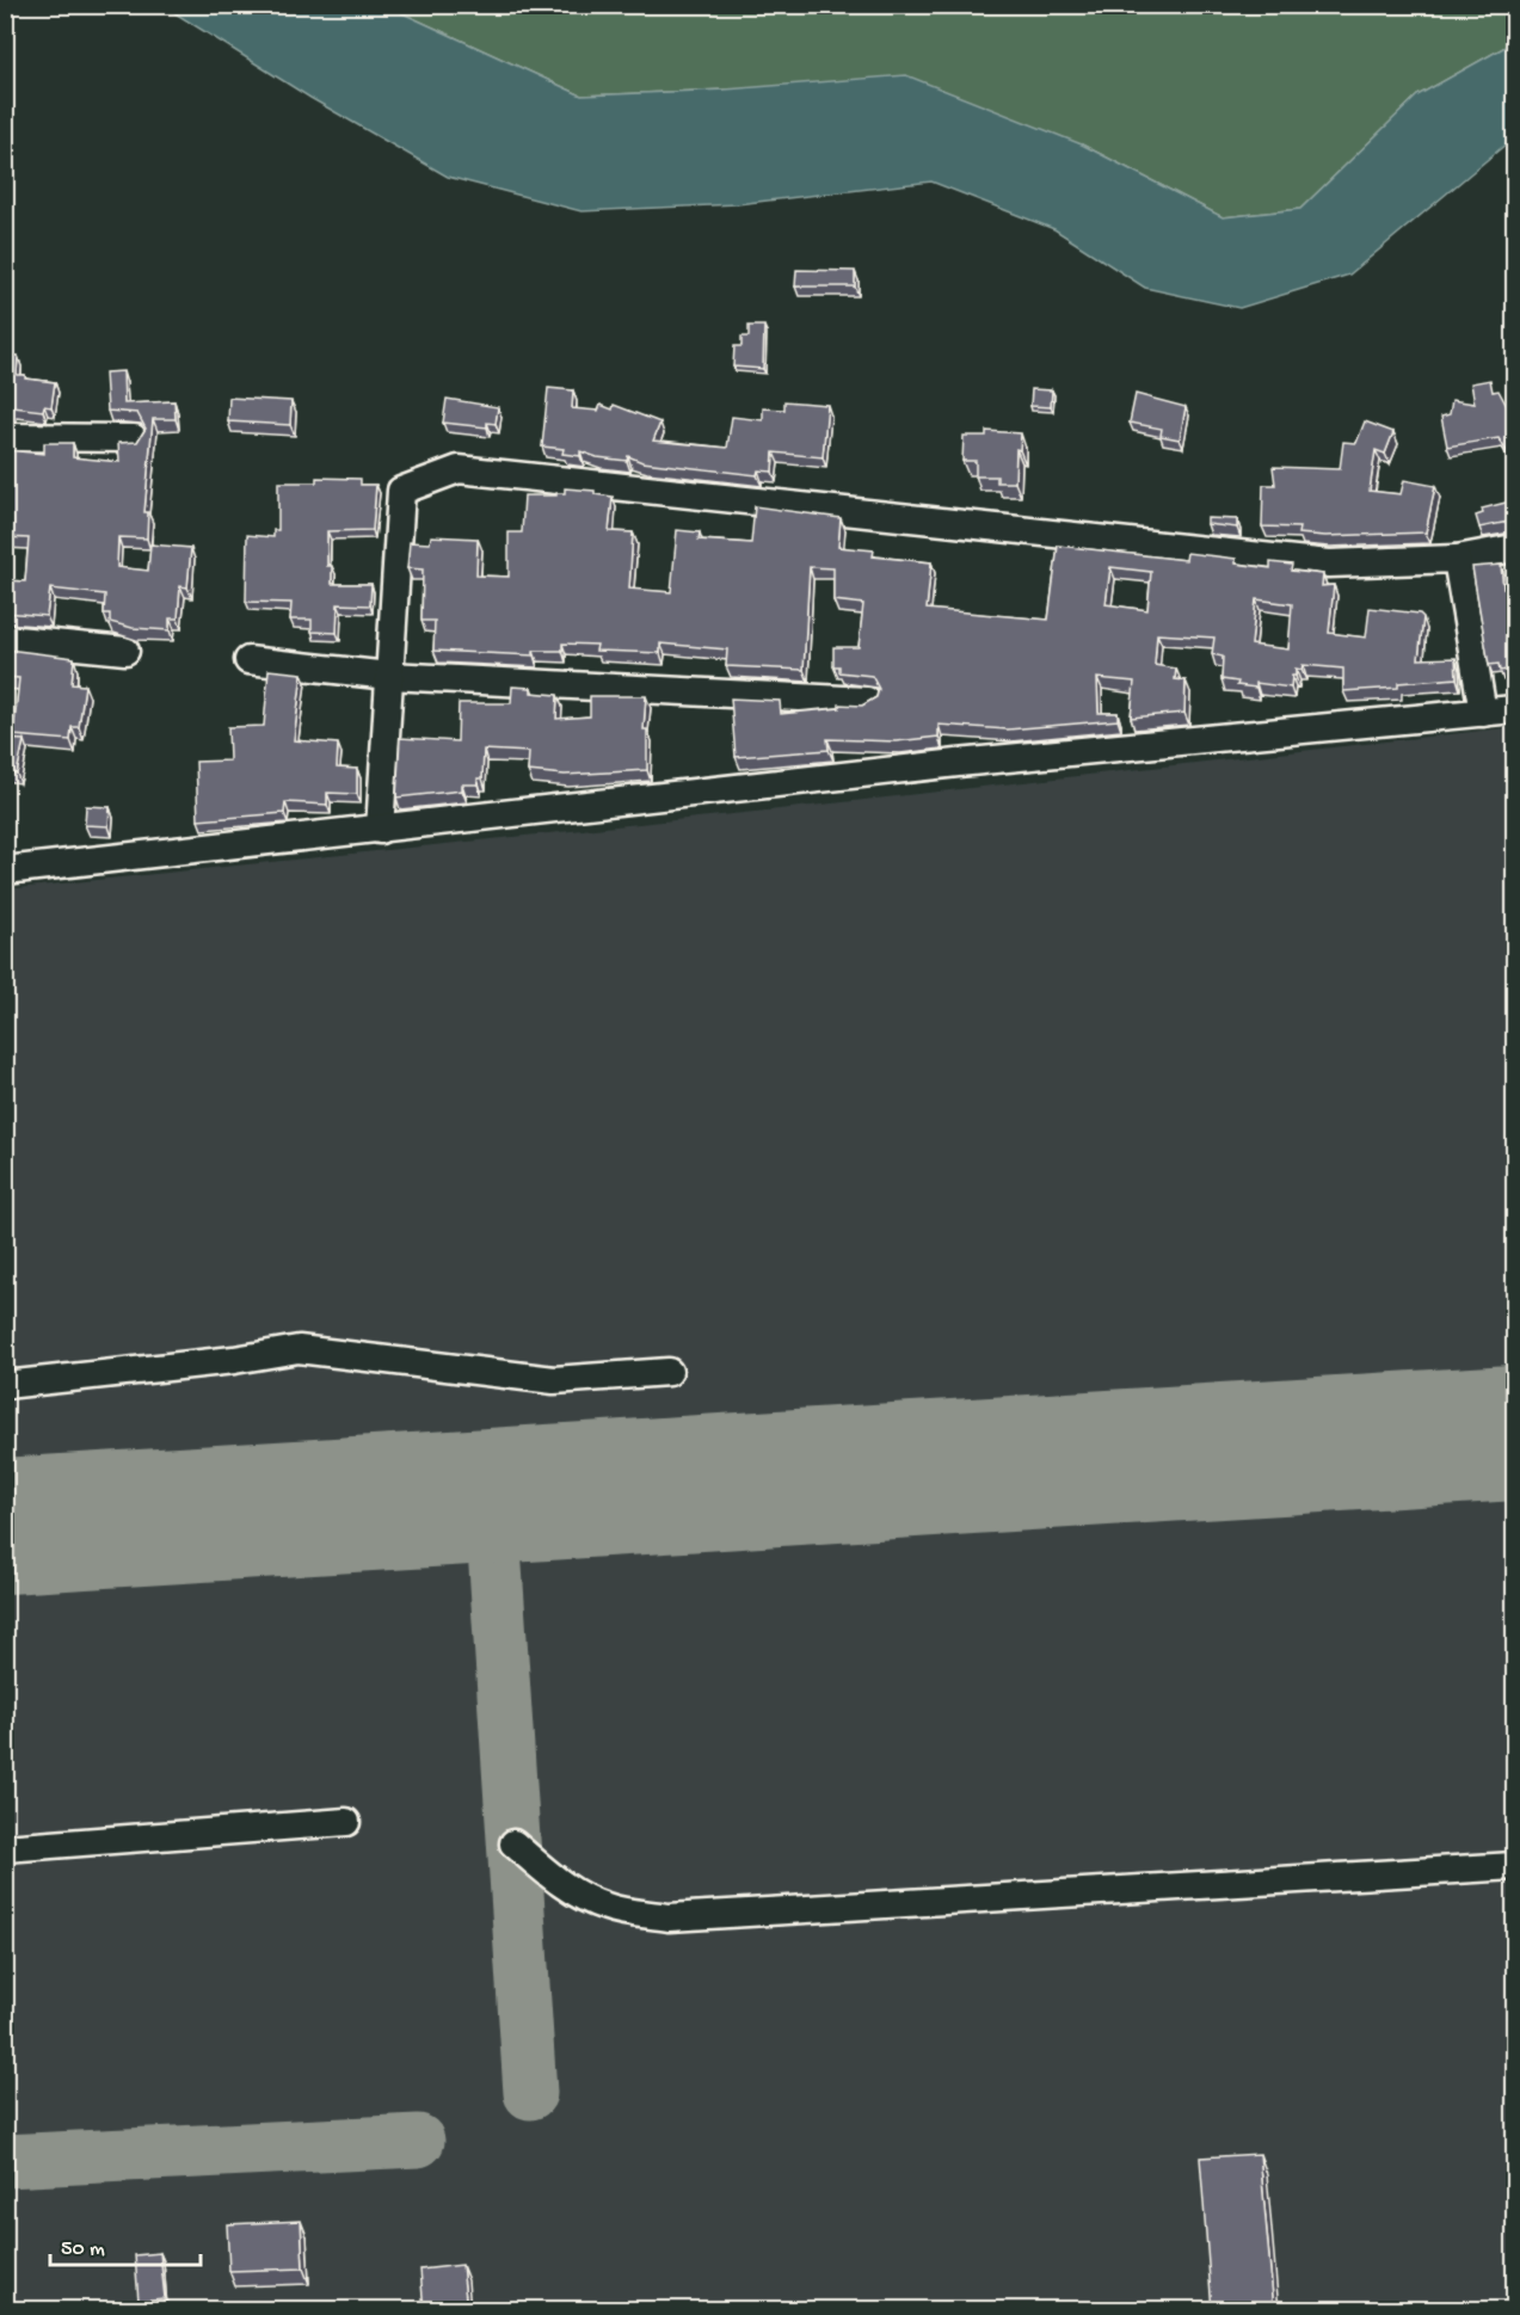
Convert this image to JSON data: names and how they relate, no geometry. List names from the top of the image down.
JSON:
{
  "scale_bar": "50 m"
}
